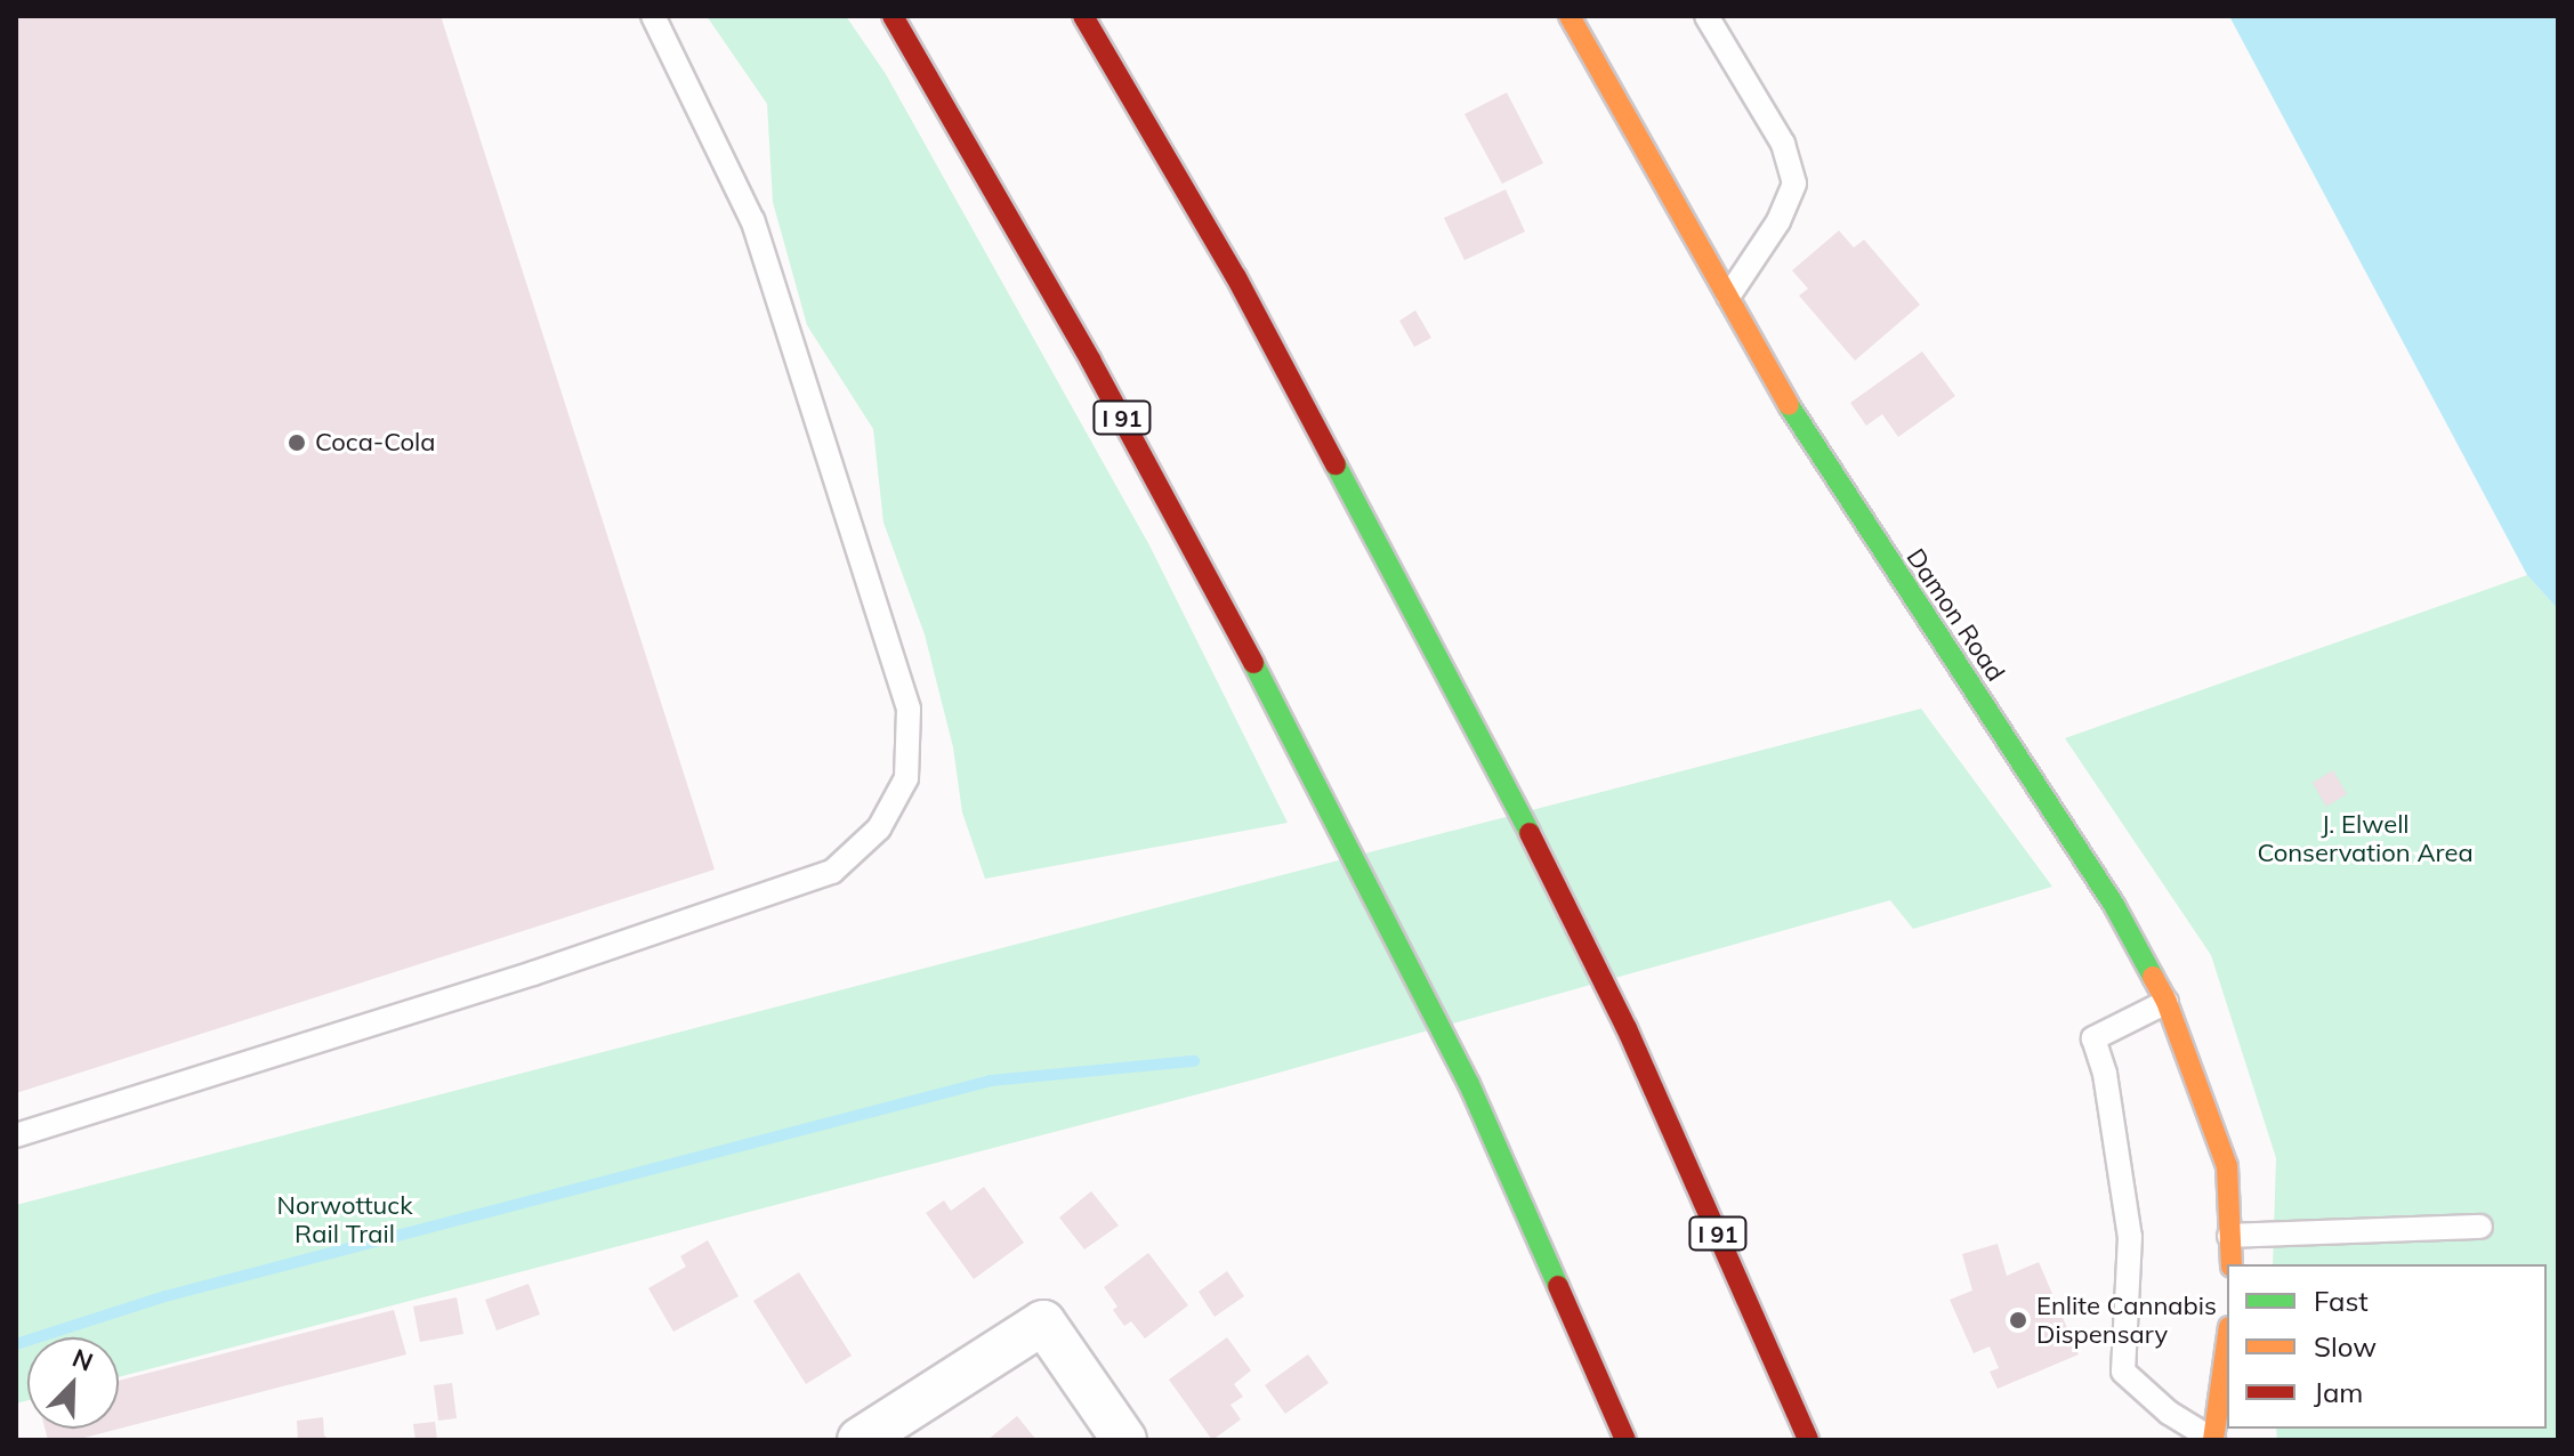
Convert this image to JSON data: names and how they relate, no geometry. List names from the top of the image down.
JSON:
{
  "streets": {
    "main road": ["I 91", "Damon Road"]
  },
  "parks": ["J. Elwell Conservation Area", "Norwottuck Rail Trail"],
  "places": ["Coca-Cola", "Enlite Cannabis Dispensary"],
  "legend": ["Fast", "Slow", "Jam"],
  "north": "top right"
}
